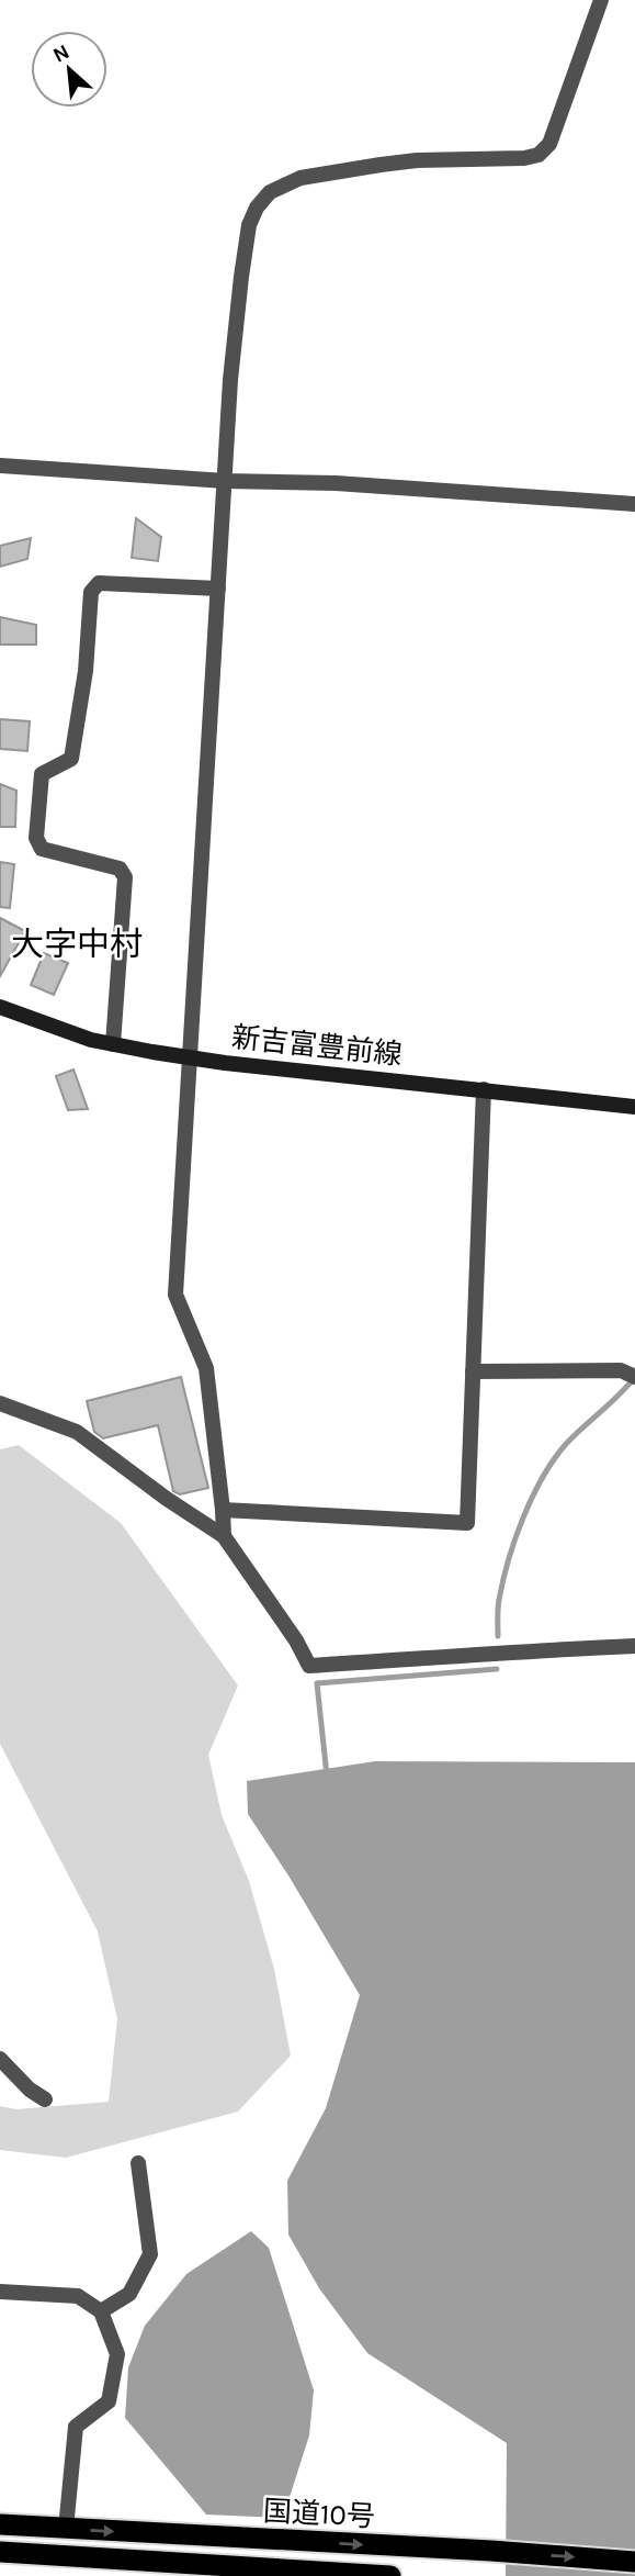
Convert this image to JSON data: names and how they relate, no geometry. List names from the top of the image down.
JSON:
{
  "streets": {
    "highway": ["国道10号"],
    "main road": ["新吉富豊前線"]
  },
  "districts": ["大字中村"],
  "north": "top left"
}
